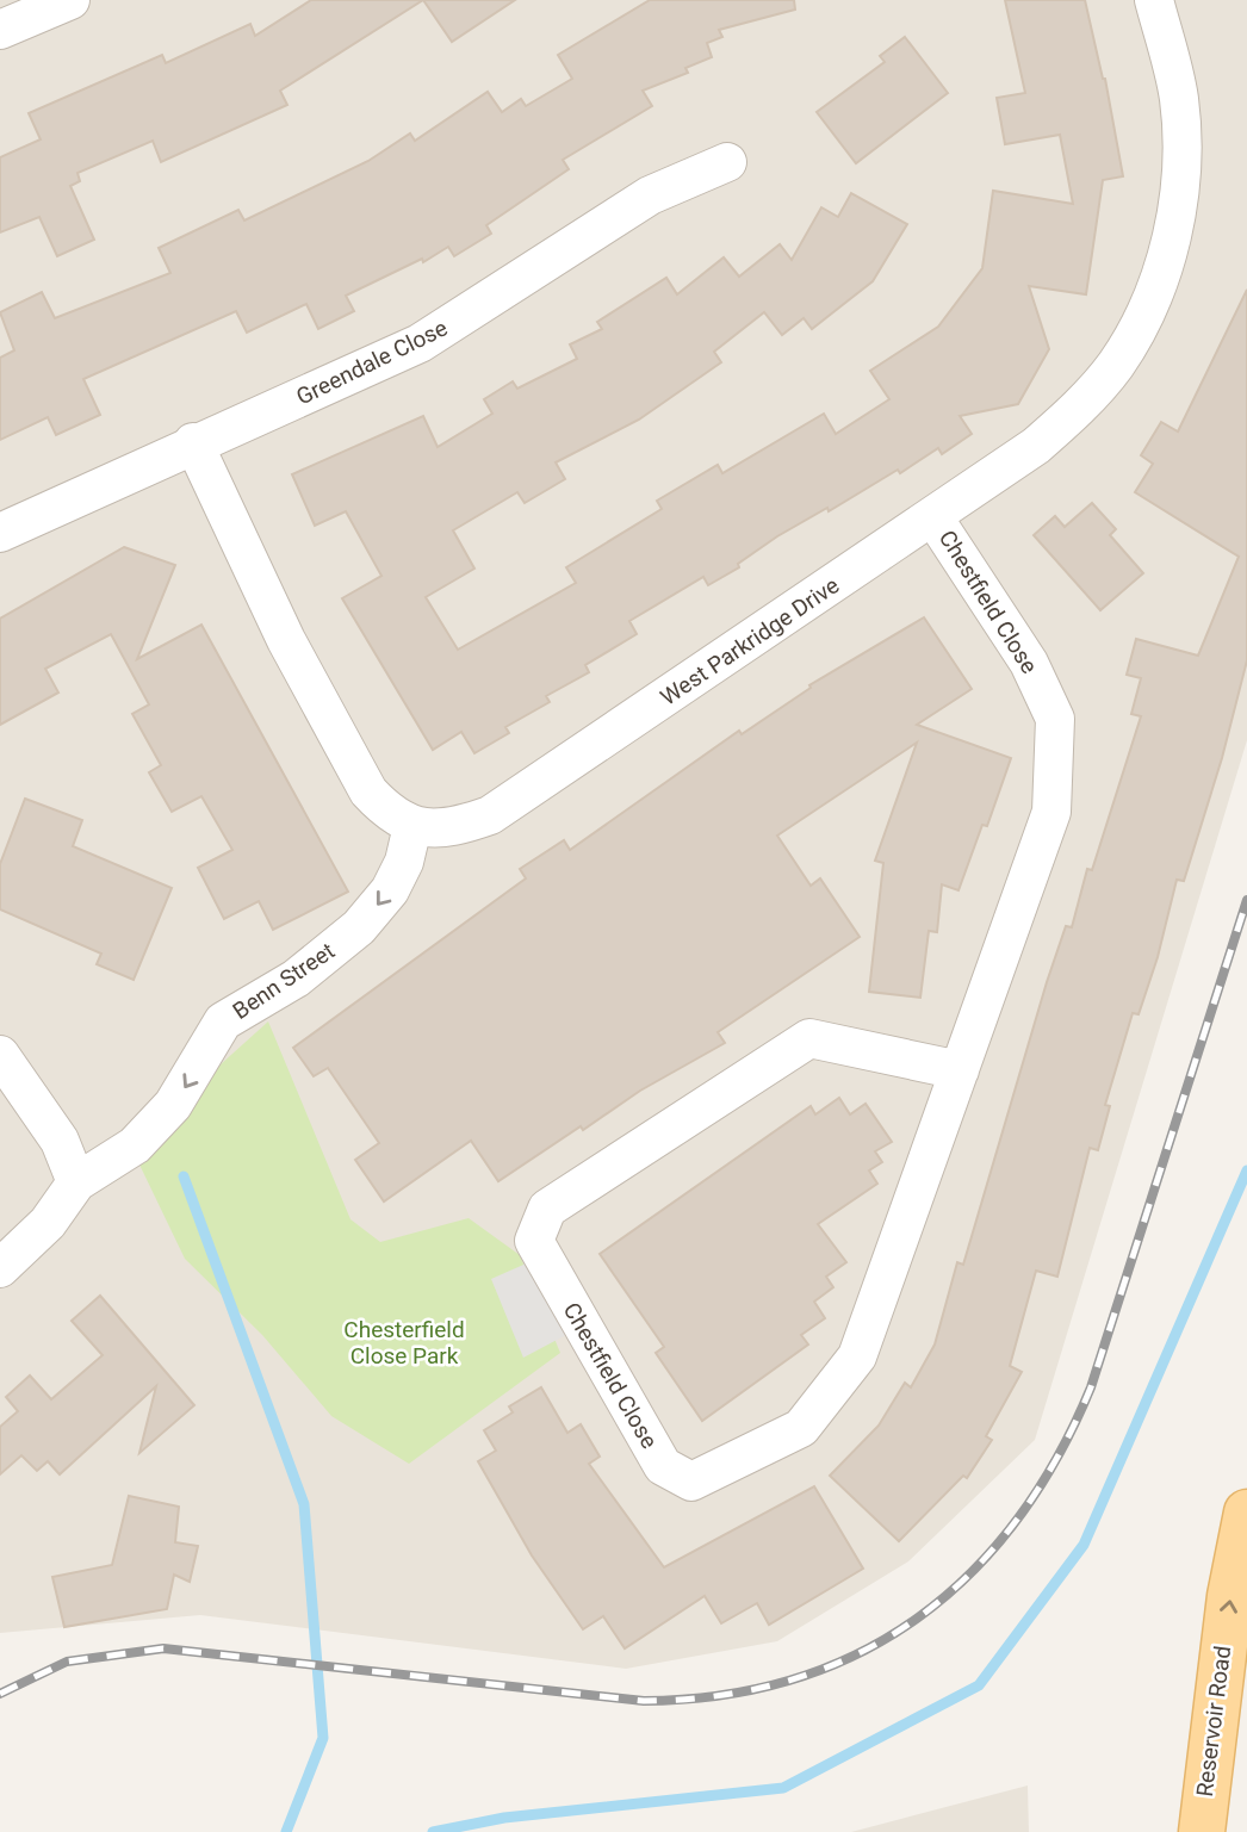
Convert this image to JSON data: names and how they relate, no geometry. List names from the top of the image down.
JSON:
{
  "streets": {
    "main road": ["Reservoir Road"],
    "street": [
      "Greendale Close",
      "Chestfield Close",
      "West Parkridge Drive",
      "Benn Street"
    ]
  },
  "crossings": [
    ["Chestfield Close", "West Parkridge Drive"],
    ["West Parkridge Drive", "Benn Street"]
  ],
  "one_way": ["Benn Street", "Reservoir Road"],
  "parks": ["Chesterfield Close Park"]
}
